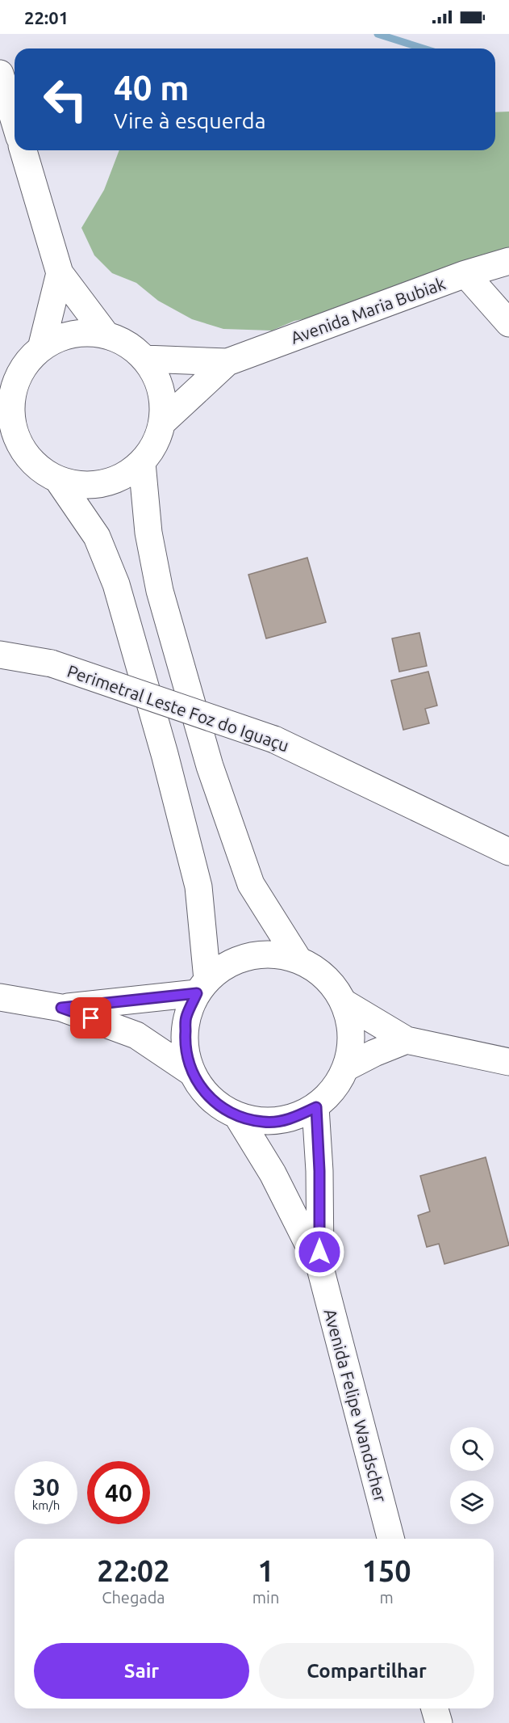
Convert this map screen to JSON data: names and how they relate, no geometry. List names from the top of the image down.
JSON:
{
  "streets": {
    "main road": ["Avenida Maria Bubiak", "Perimetral Leste Foz do Iguaçu", "Avenida Felipe Wandscher"]
  },
  "page": {
    "status": "22:01",
    "turn": ["40 m", "Vire à esquerda"],
    "speed": "30 km/h",
    "limit": "40",
    "eta": [
      "22:02",
      "Chegada",
      "1",
      "min",
      "150",
      "m"
    ],
    "buttons": ["Sair", "Compartilhar"]
  }
}
